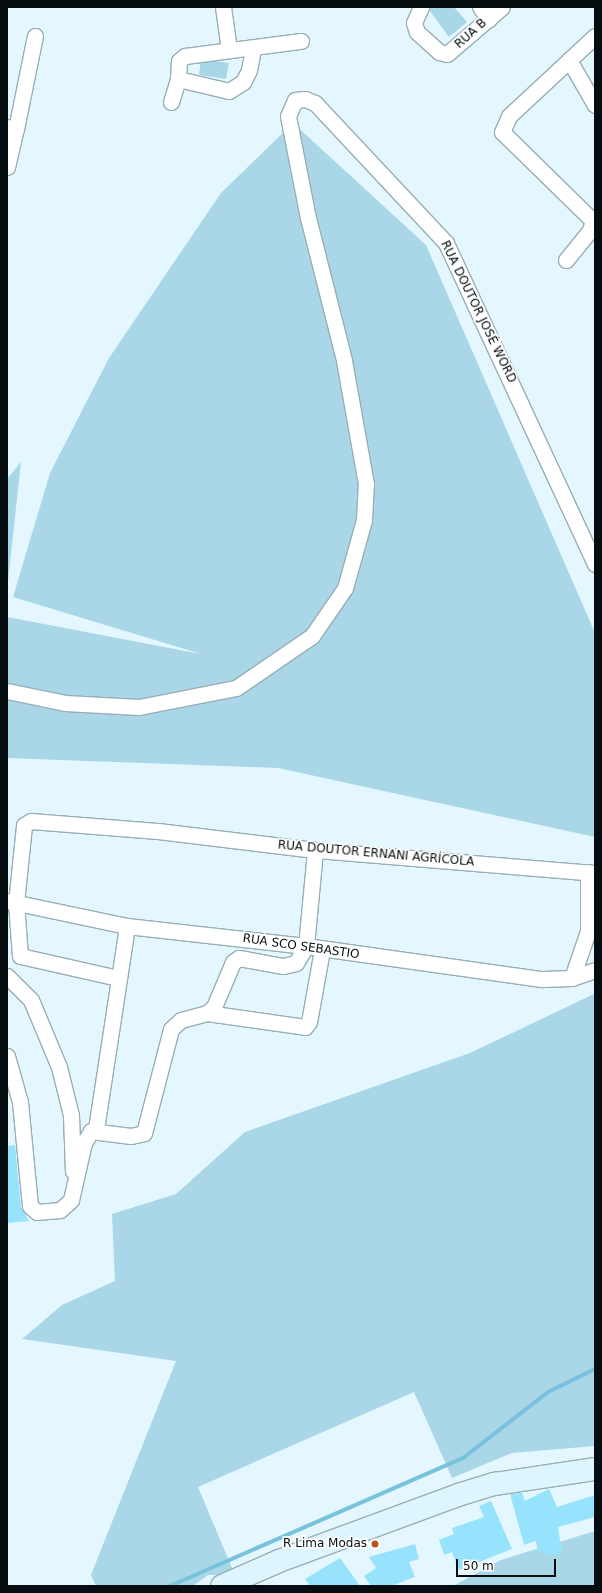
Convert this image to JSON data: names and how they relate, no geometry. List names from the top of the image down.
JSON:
{
  "streets": {
    "street": [
      "RUA B",
      "RUA DOUTOR JOSÉ WORD",
      "RUA DOUTOR ERNANI AGRÍCOLA",
      "RUA SCO SEBASTIO"
    ]
  },
  "crossings": [
    ["RUA DOUTOR ERNANI AGRÍCOLA", "RUA SCO SEBASTIO"]
  ],
  "places": ["R Lima Modas"],
  "scale_bar": "50 m"
}
